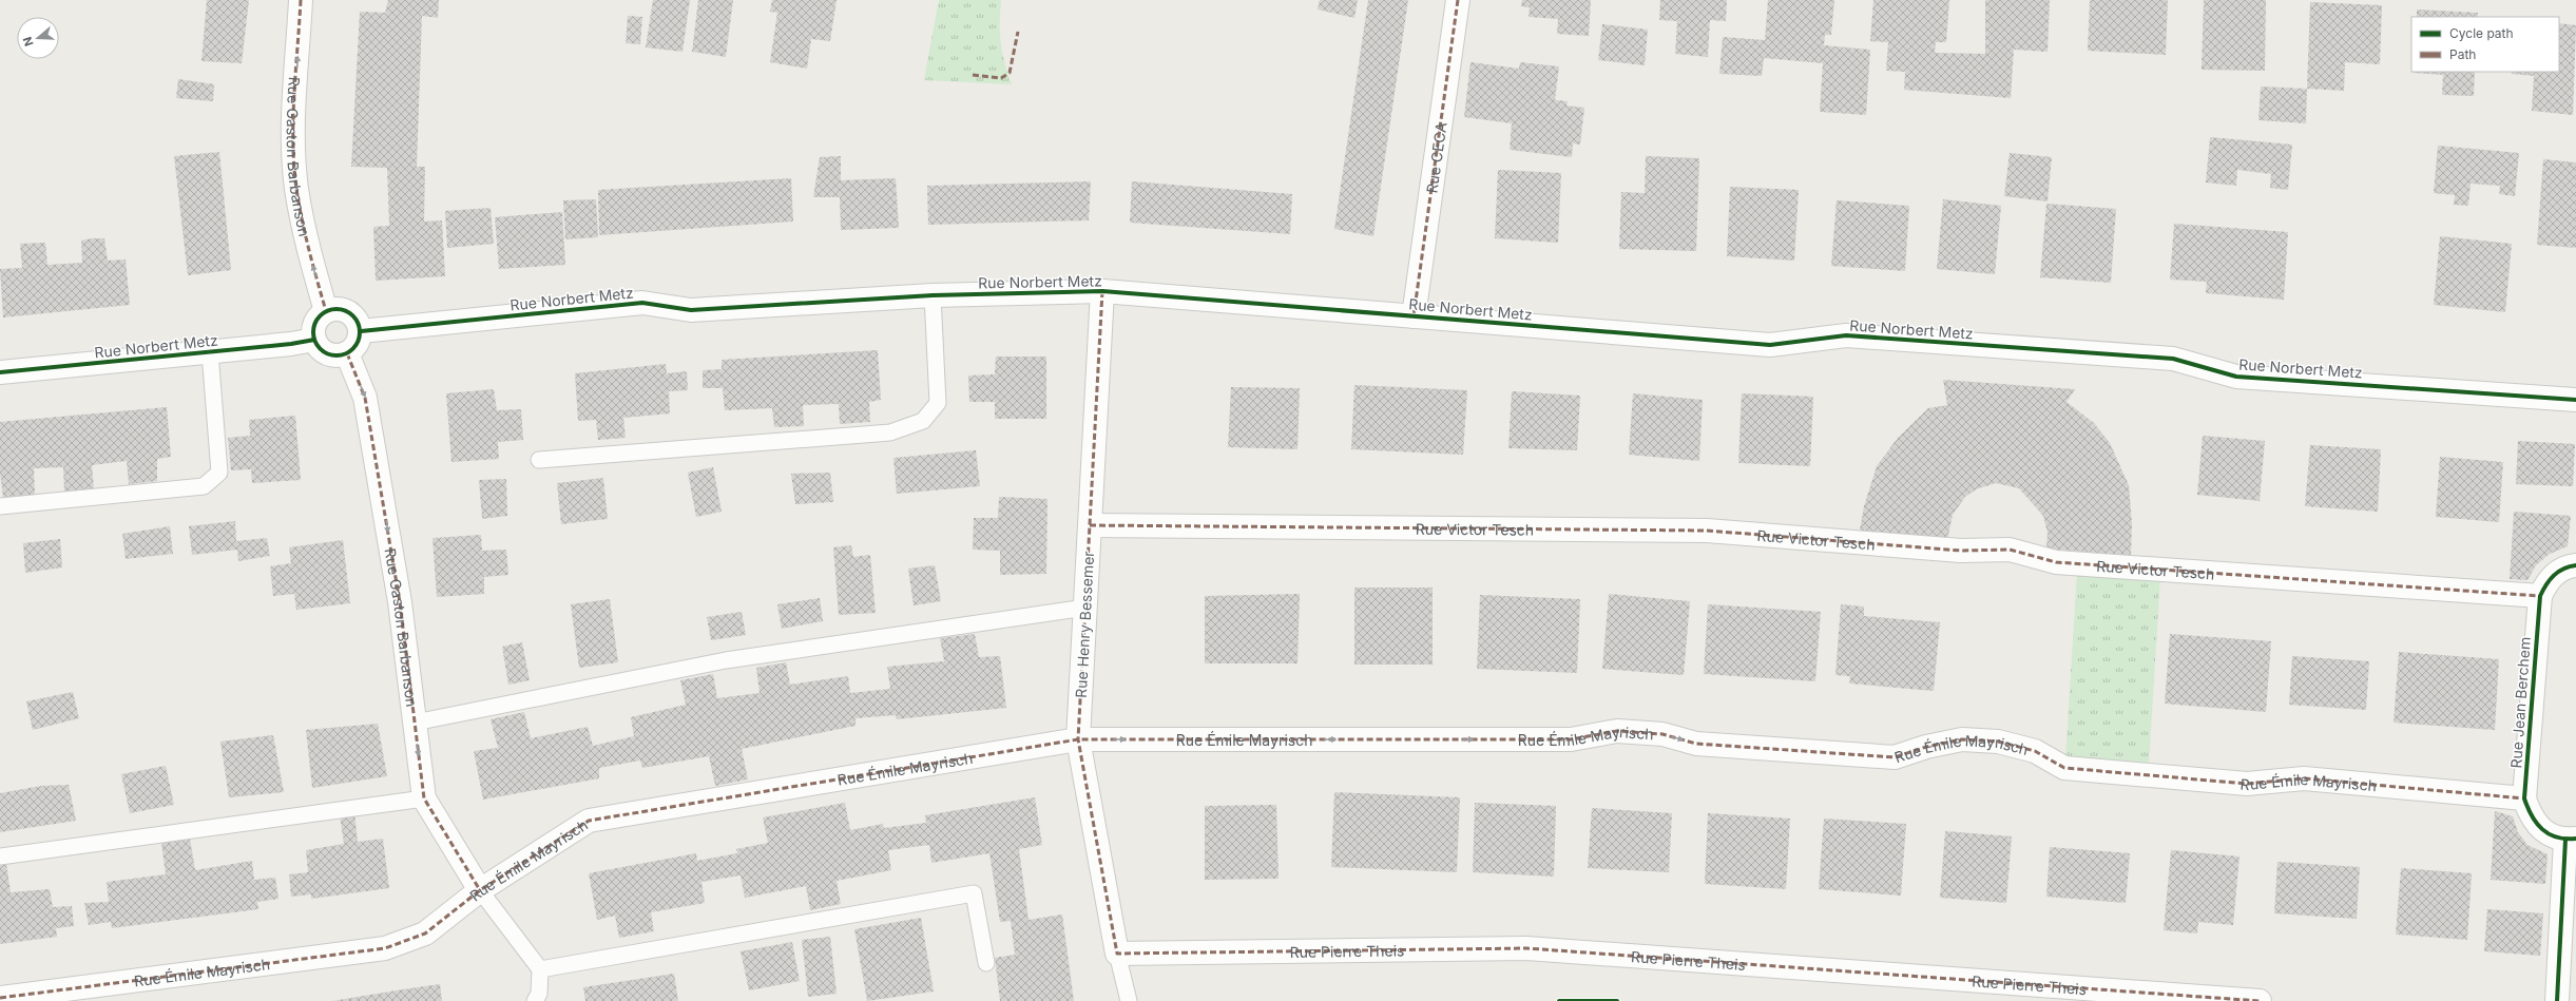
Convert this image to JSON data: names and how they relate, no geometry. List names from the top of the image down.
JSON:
{
  "streets": {
    "street": [
      "Rue Gaston Barbanson",
      "Rue CECA",
      "Rue Norbert Metz",
      "Rue Victor Tesch",
      "Rue Henry Bessemer",
      "Rue Jean Berchem",
      "Rue Émile Mayrisch",
      "Rue Pierre Theis"
    ]
  },
  "crossings": [
    ["Rue Gaston Barbanson", "Rue Norbert Metz"],
    ["Rue Gaston Barbanson", "Rue Émile Mayrisch"],
    ["Rue CECA", "Rue Norbert Metz"],
    ["Rue Norbert Metz", "Rue Henry Bessemer"],
    ["Rue Victor Tesch", "Rue Henry Bessemer"],
    ["Rue Victor Tesch", "Rue Jean Berchem"],
    ["Rue Henry Bessemer", "Rue Émile Mayrisch"],
    ["Rue Henry Bessemer", "Rue Pierre Theis"],
    ["Rue Jean Berchem", "Rue Émile Mayrisch"]
  ],
  "one_way": ["Rue Émile Mayrisch"],
  "legend": ["Cycle path", "Path"],
  "north": "left"
}
